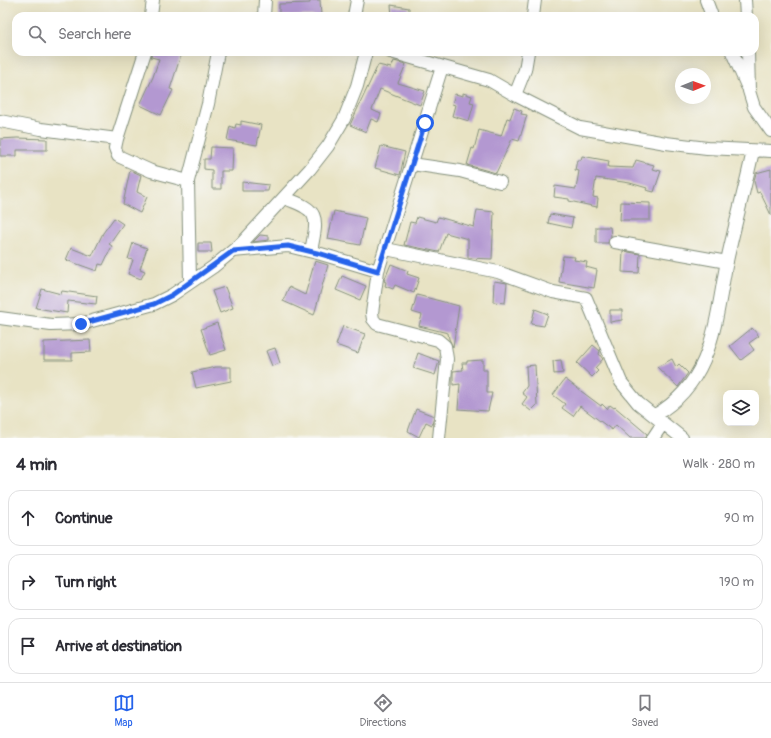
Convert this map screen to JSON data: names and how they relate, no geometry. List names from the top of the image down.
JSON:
{
  "north": "right",
  "page": {
    "search": "Search here",
    "heading": ["4 min", "Walk · 280 m"],
    "list": [
      ["Continue", "90 m"],
      ["Turn right", "190 m"],
      "Arrive at destination"
    ],
    "nav": ["Map", "Directions", "Saved"]
  }
}
